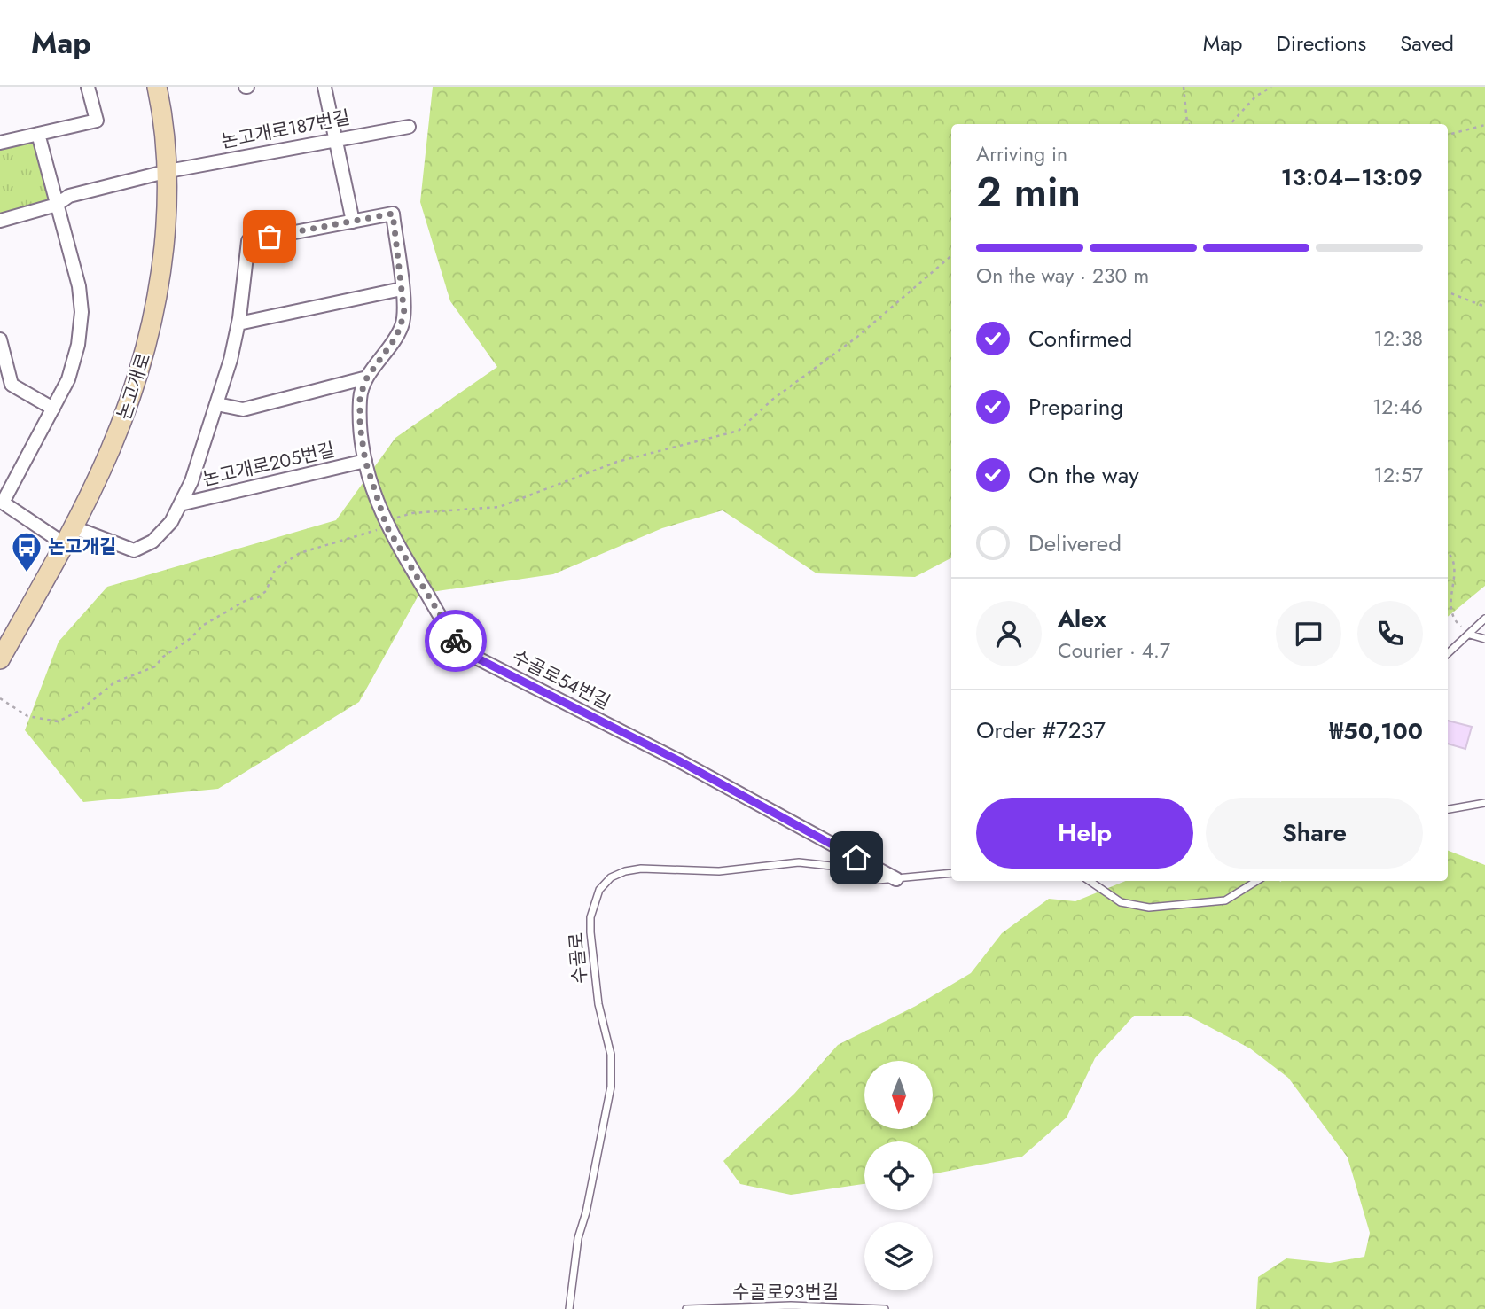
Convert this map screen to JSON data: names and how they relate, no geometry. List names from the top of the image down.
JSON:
{
  "streets": {
    "main road": ["논고개로"],
    "street": ["논고개로187번길", "논고개로205번길", "수골로54번길"],
    "lane": ["수골로", "수골로93번길"]
  },
  "crossings": [
    ["논고개로187번길", "논고개로"],
    ["논고개로", "논고개로205번길"],
    ["논고개로205번길", "수골로54번길"],
    ["수골로54번길", "수골로"]
  ],
  "places": {
    "bus stop": ["논고개길"]
  },
  "north": "bottom",
  "page": {
    "header": "Map",
    "nav": ["Map", "Directions", "Saved"],
    "heading": ["2 min", "Arriving in", "13:04–13:09"],
    "panel": [
      "Alex",
      "Courier · 4.7",
      "Order #7237",
      "₩50,100"
    ],
    "bar": "On the way · 230 m",
    "list": [
      ["Confirmed", "12:38"],
      ["Preparing", "12:46"],
      ["On the way", "12:57"],
      "Delivered"
    ],
    "buttons": ["Help", "Share"]
  }
}
